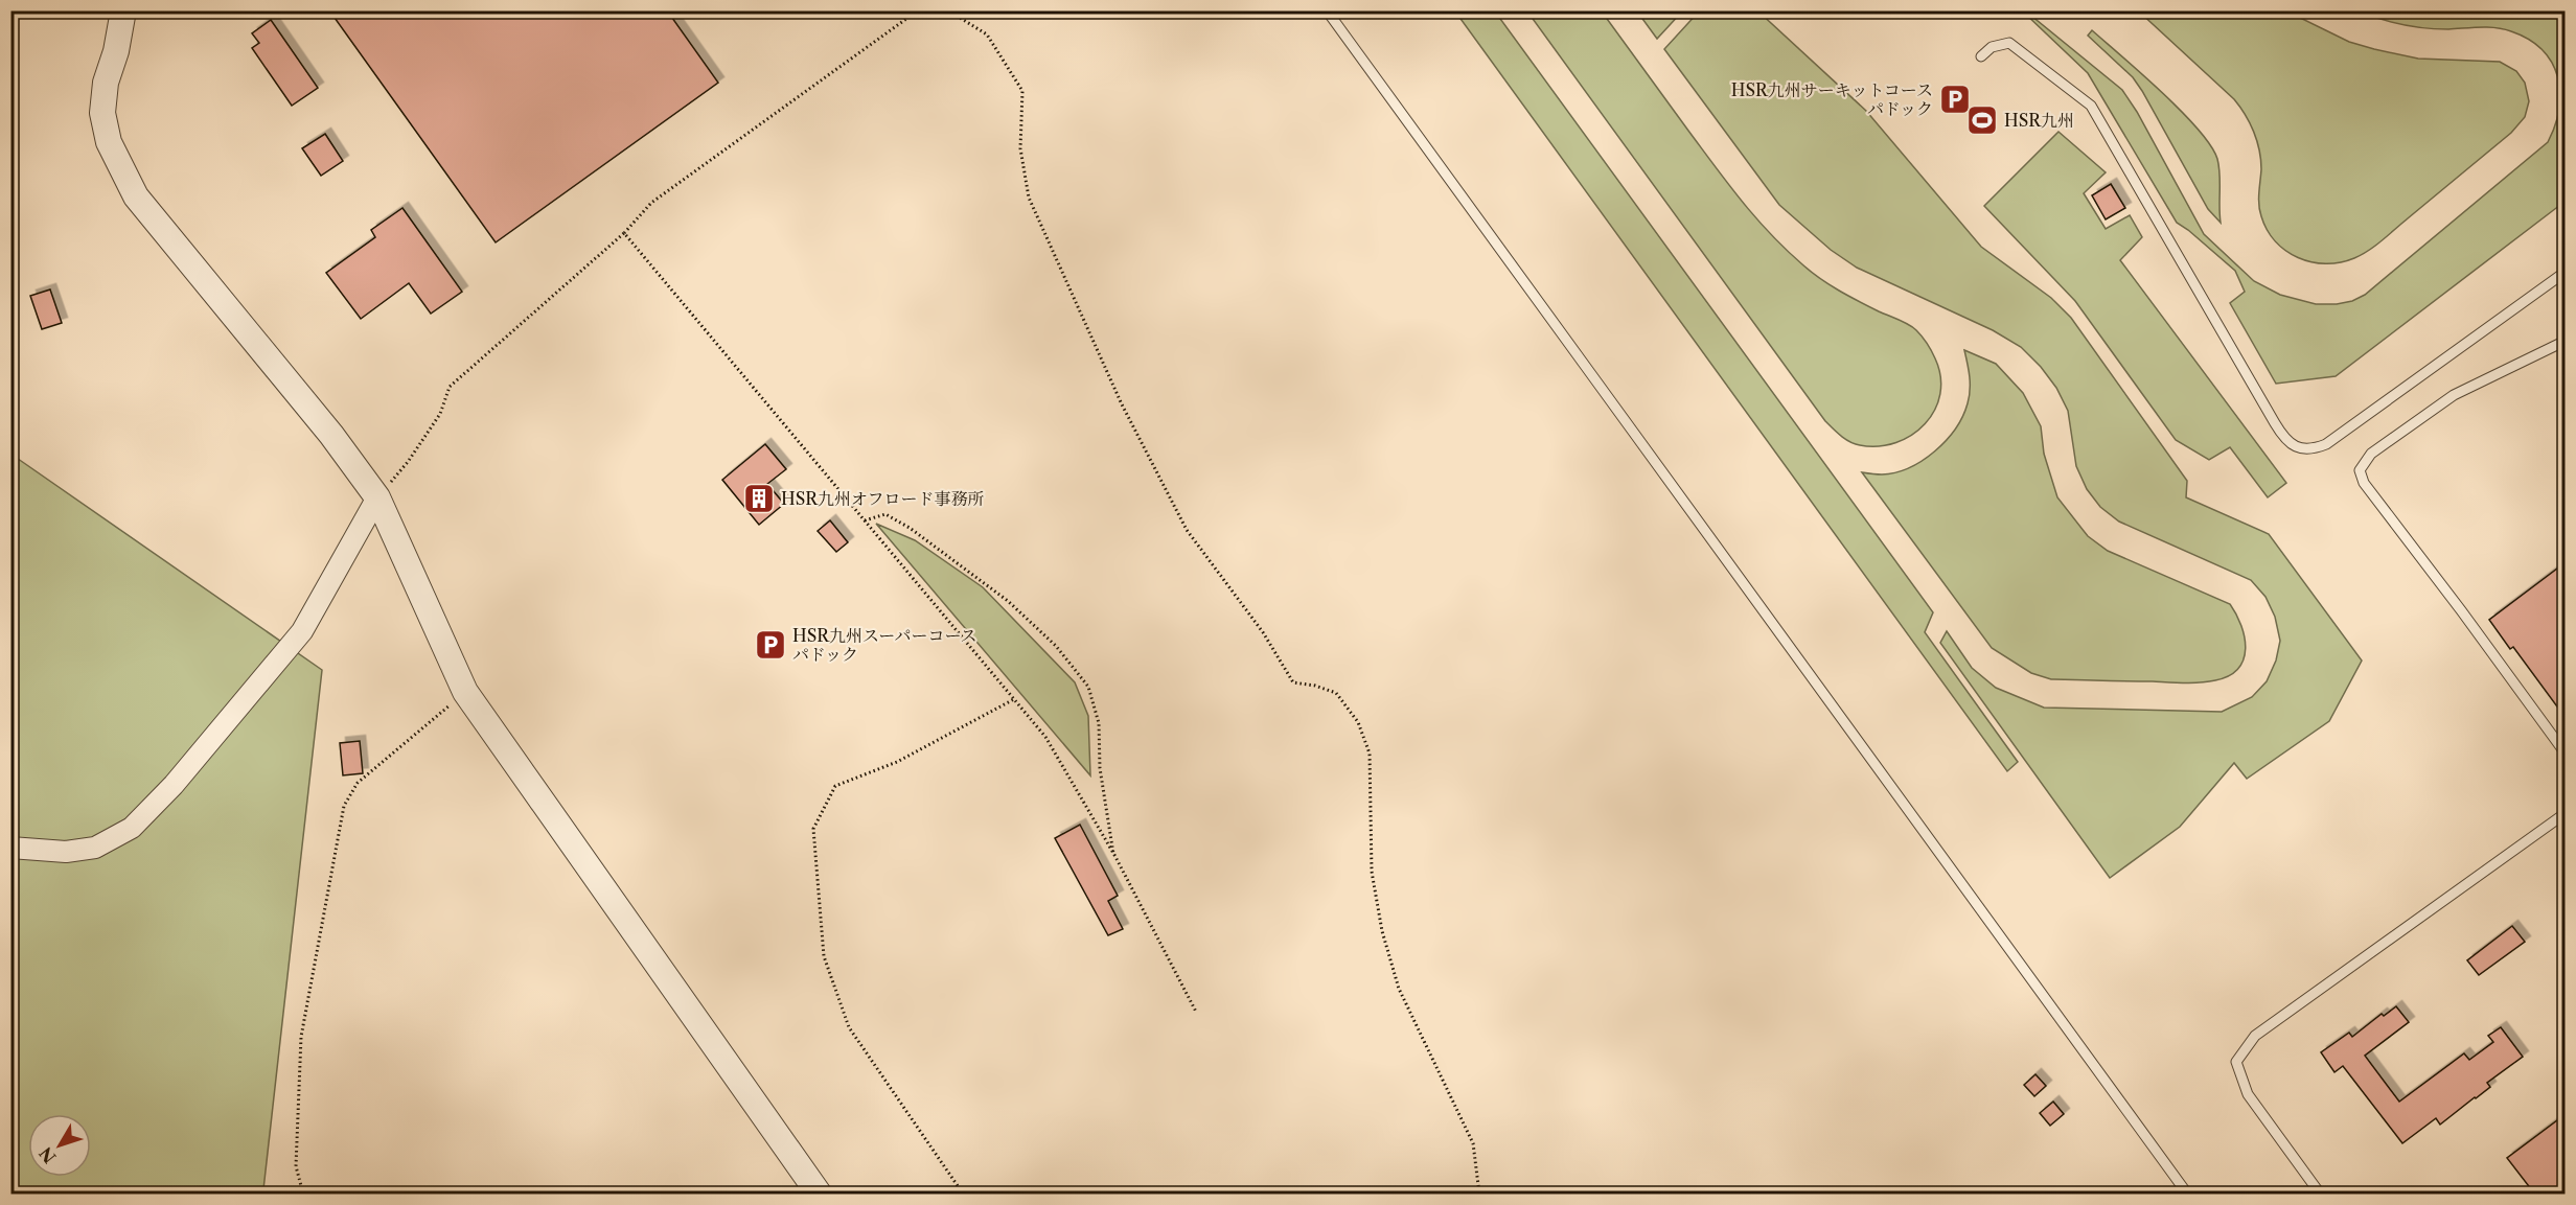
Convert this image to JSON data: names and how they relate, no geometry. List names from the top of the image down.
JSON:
{
  "places": {
    "parking": ["HSR九州サーキットコース パドック", "HSR九州スーパーコース パドック"],
    "sports": ["HSR九州"],
    "building": ["HSR九州オフロード事務所"]
  },
  "north": "bottom left"
}
